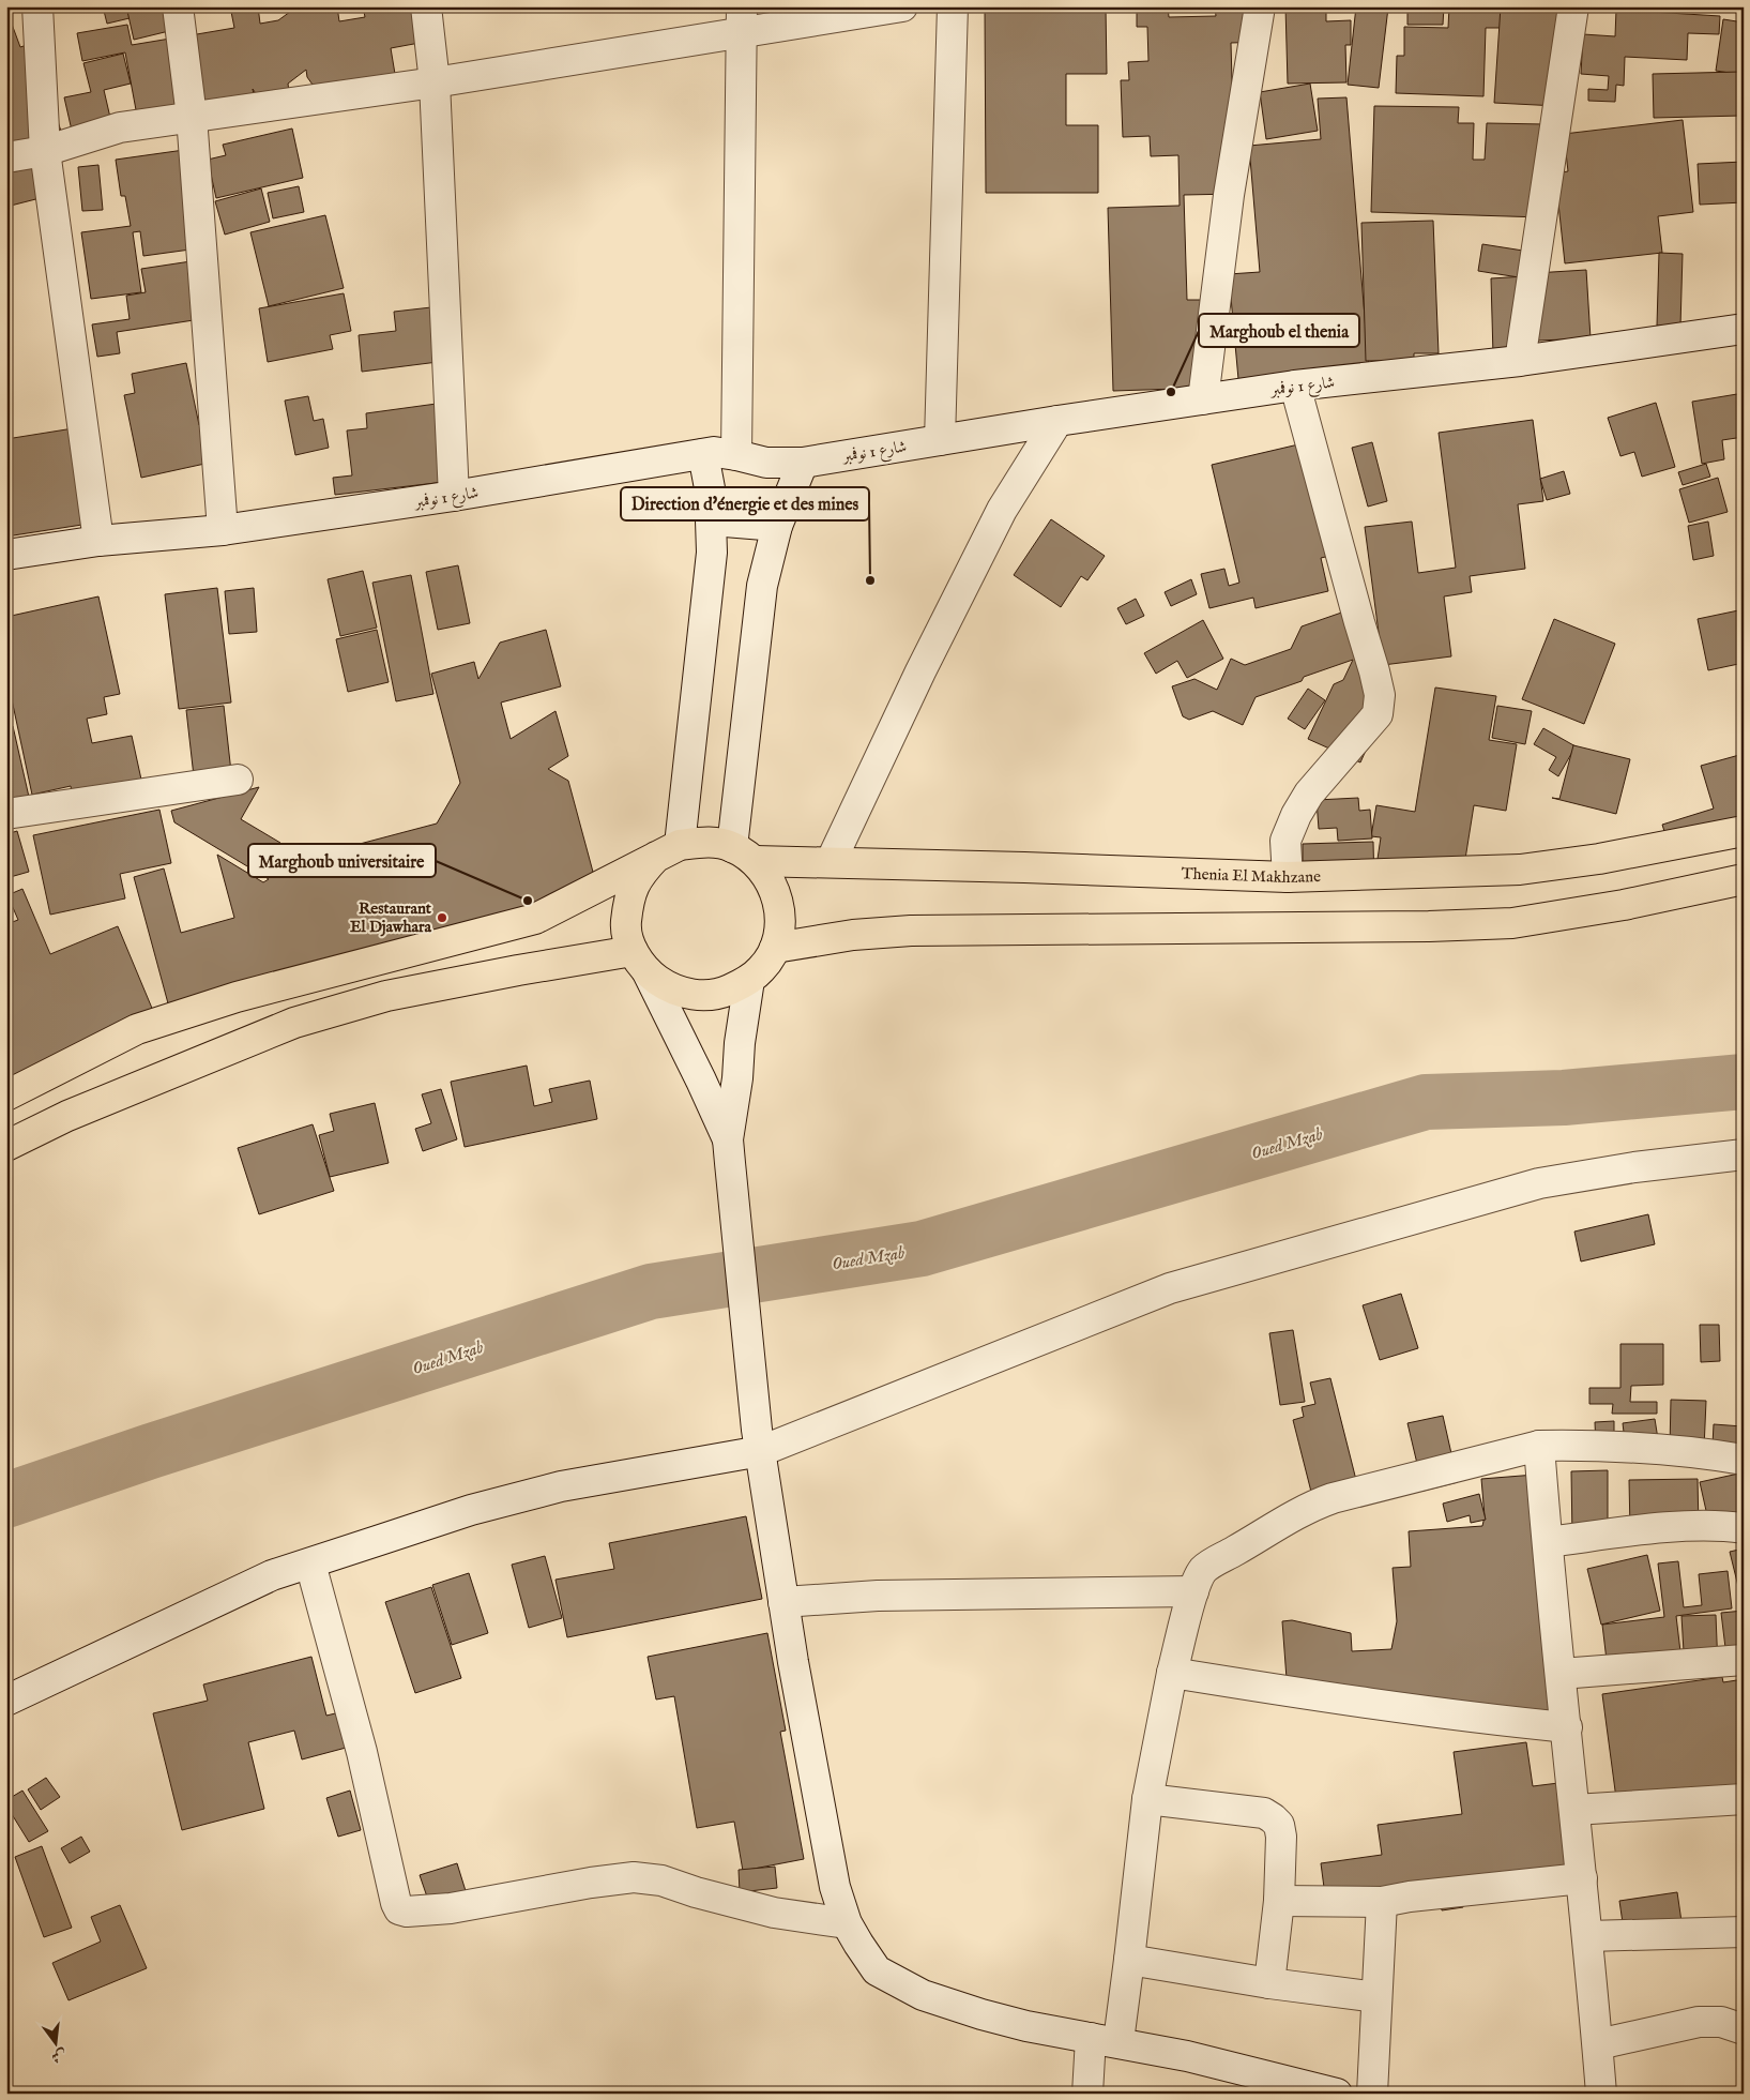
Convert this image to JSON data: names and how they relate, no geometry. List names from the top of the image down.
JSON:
{
  "streets": {
    "main road": ["Thenia El Makhzane"],
    "street": ["شارع 1 نوفمبر"]
  },
  "water": ["Oued Mzab"],
  "places": [
    "Marghoub el thenia",
    "Direction d'énergie et des mines",
    "Marghoub universitaire",
    "Restaurant El Djawhara"
  ],
  "north": "bottom"
}
